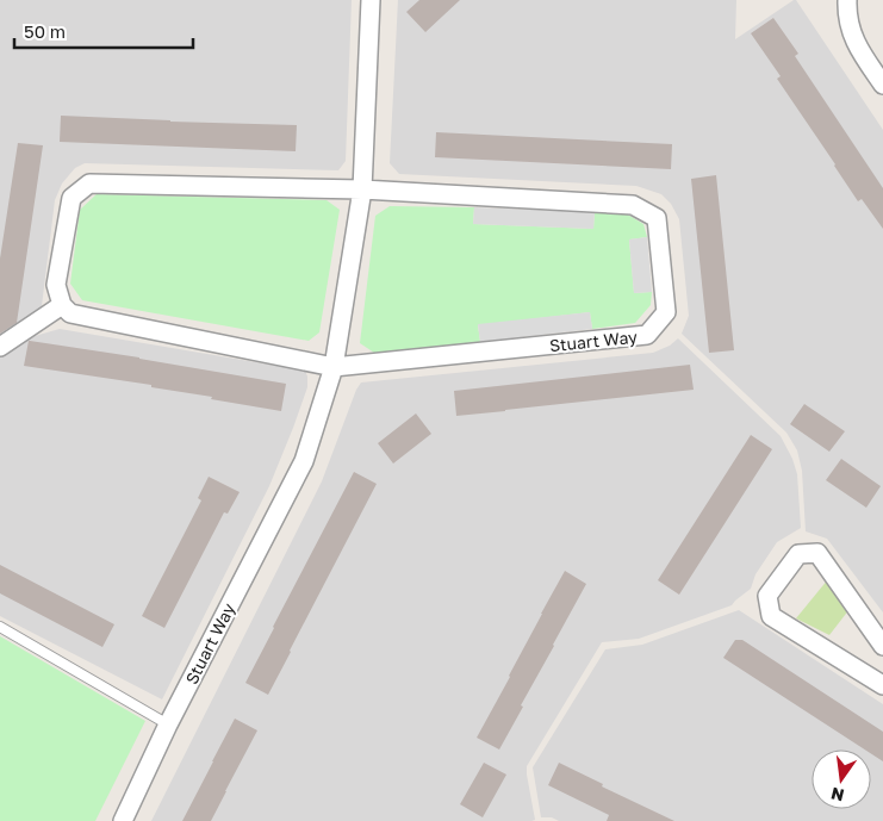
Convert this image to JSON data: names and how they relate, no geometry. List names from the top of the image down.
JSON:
{
  "streets": {
    "street": ["Stuart Way"]
  },
  "scale_bar": "50 m",
  "north": "bottom"
}
